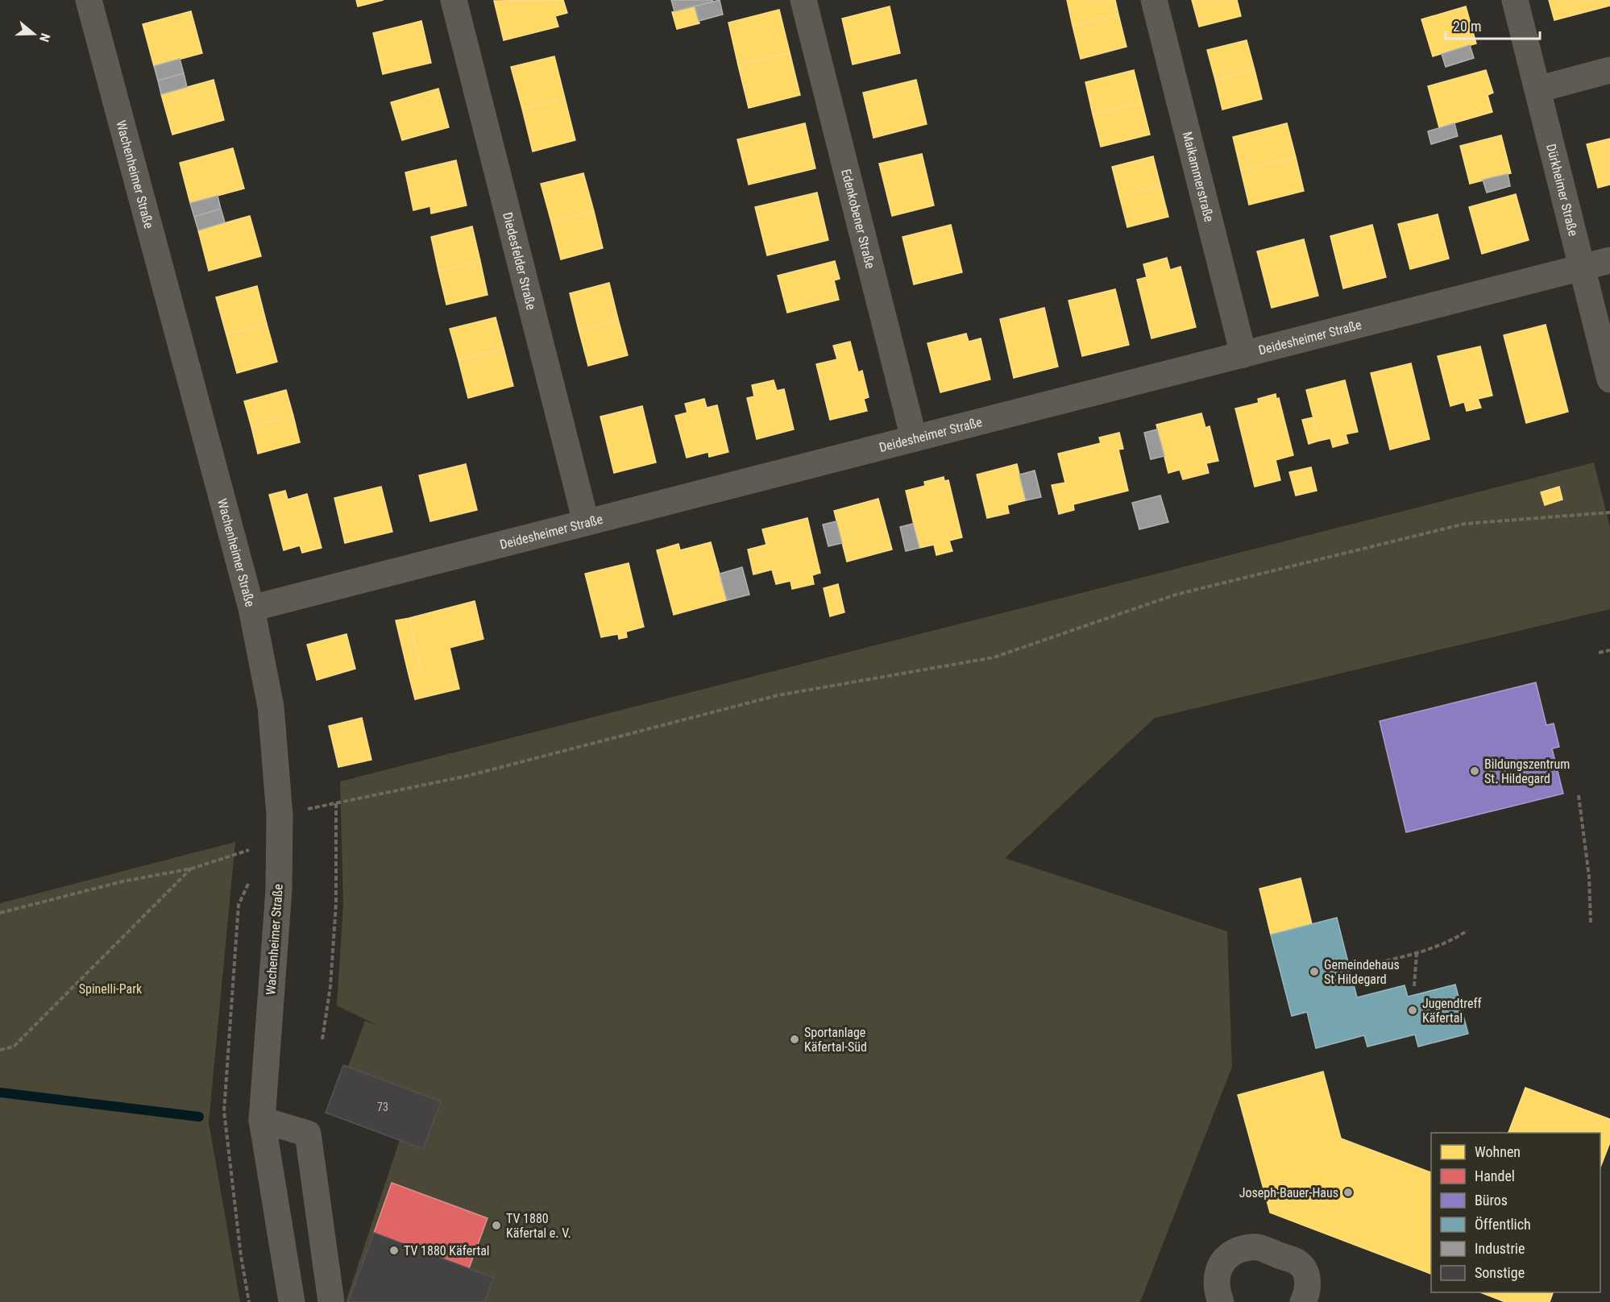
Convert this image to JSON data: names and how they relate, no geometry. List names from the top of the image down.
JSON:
{
  "streets": {
    "street": [
      "Wachenheimer Straße",
      "Maikammerstraße",
      "Dürkheimer Straße",
      "Edenkobener Straße",
      "Diedesfelder Straße",
      "Deidesheimer Straße"
    ]
  },
  "crossings": [
    ["Wachenheimer Straße", "Deidesheimer Straße"],
    ["Maikammerstraße", "Deidesheimer Straße"],
    ["Dürkheimer Straße", "Deidesheimer Straße"],
    ["Edenkobener Straße", "Deidesheimer Straße"],
    ["Diedesfelder Straße", "Deidesheimer Straße"]
  ],
  "parks": ["Spinelli-Park"],
  "places": [
    "Bildungszentrum St. Hildegard",
    "Gemeindehaus St Hildegard",
    "Jugendtreff Käfertal",
    "Sportanlage Käfertal-Süd",
    "Joseph-Bauer-Haus",
    "TV 1880 Käfertal e. V.",
    "TV 1880 Käfertal"
  ],
  "house_numbers": ["73"],
  "legend": [
    "Wohnen",
    "Handel",
    "Büros",
    "Öffentlich",
    "Industrie",
    "Sonstige"
  ],
  "scale_bar": "20 m",
  "north": "right"
}
